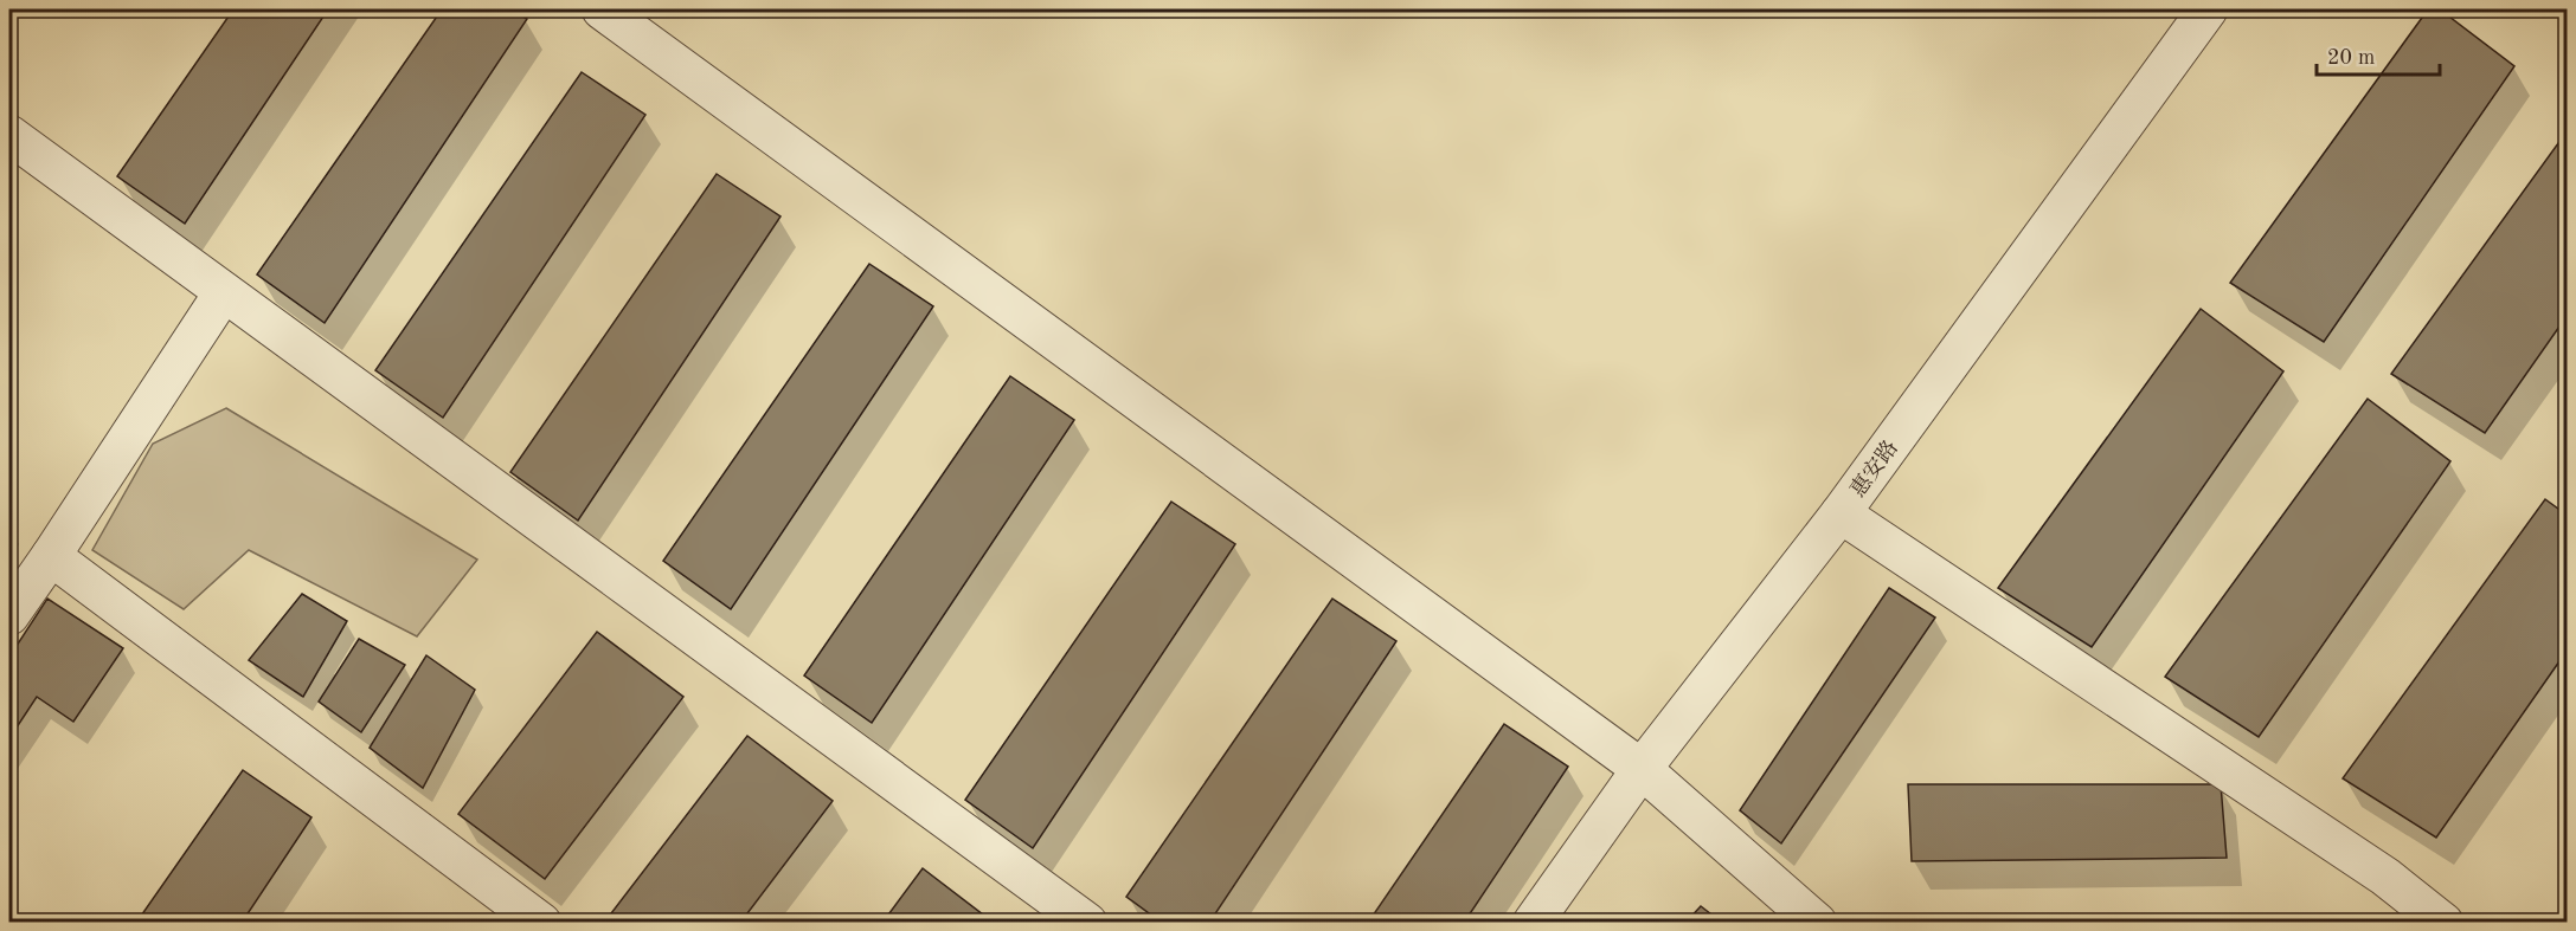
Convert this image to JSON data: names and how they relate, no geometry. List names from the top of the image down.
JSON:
{
  "streets": {
    "street": ["惠安路"]
  },
  "scale_bar": "20 m"
}
